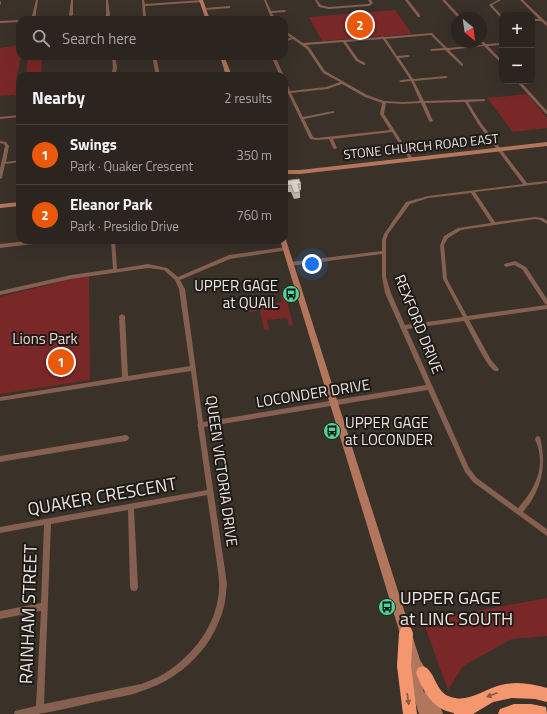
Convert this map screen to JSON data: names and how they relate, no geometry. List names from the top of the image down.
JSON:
{
  "streets": {
    "main road": ["STONE CHURCH ROAD EAST"],
    "street": [
      "REXFORD DRIVE",
      "LOCONDER DRIVE",
      "QUEEN VICTORIA DRIVE",
      "QUAKER CRESCENT",
      "RAINHAM STREET"
    ]
  },
  "crossings": [
    ["REXFORD DRIVE", "LOCONDER DRIVE"],
    ["LOCONDER DRIVE", "QUEEN VICTORIA DRIVE"],
    ["QUEEN VICTORIA DRIVE", "QUAKER CRESCENT"],
    ["QUEEN VICTORIA DRIVE", "RAINHAM STREET"],
    ["QUAKER CRESCENT", "RAINHAM STREET"]
  ],
  "parks": ["Lions Park"],
  "places": {
    "bus stop": ["UPPER GAGE at QUAIL", "UPPER GAGE at LOCONDER", "UPPER GAGE at LINC SOUTH"]
  },
  "north": "bottom right",
  "page": {
    "pins": ["2", "1"],
    "map_buttons": ["+", "−"],
    "search": "Search here",
    "heading": ["Nearby", "2 results"],
    "list": [
      {
        "mark": "1",
        "name": "Swings",
        "note": "Park · Quaker Crescent",
        "value": "350 m"
      },
      {
        "mark": "2",
        "name": "Eleanor Park",
        "note": "Park · Presidio Drive",
        "value": "760 m"
      }
    ]
  }
}
